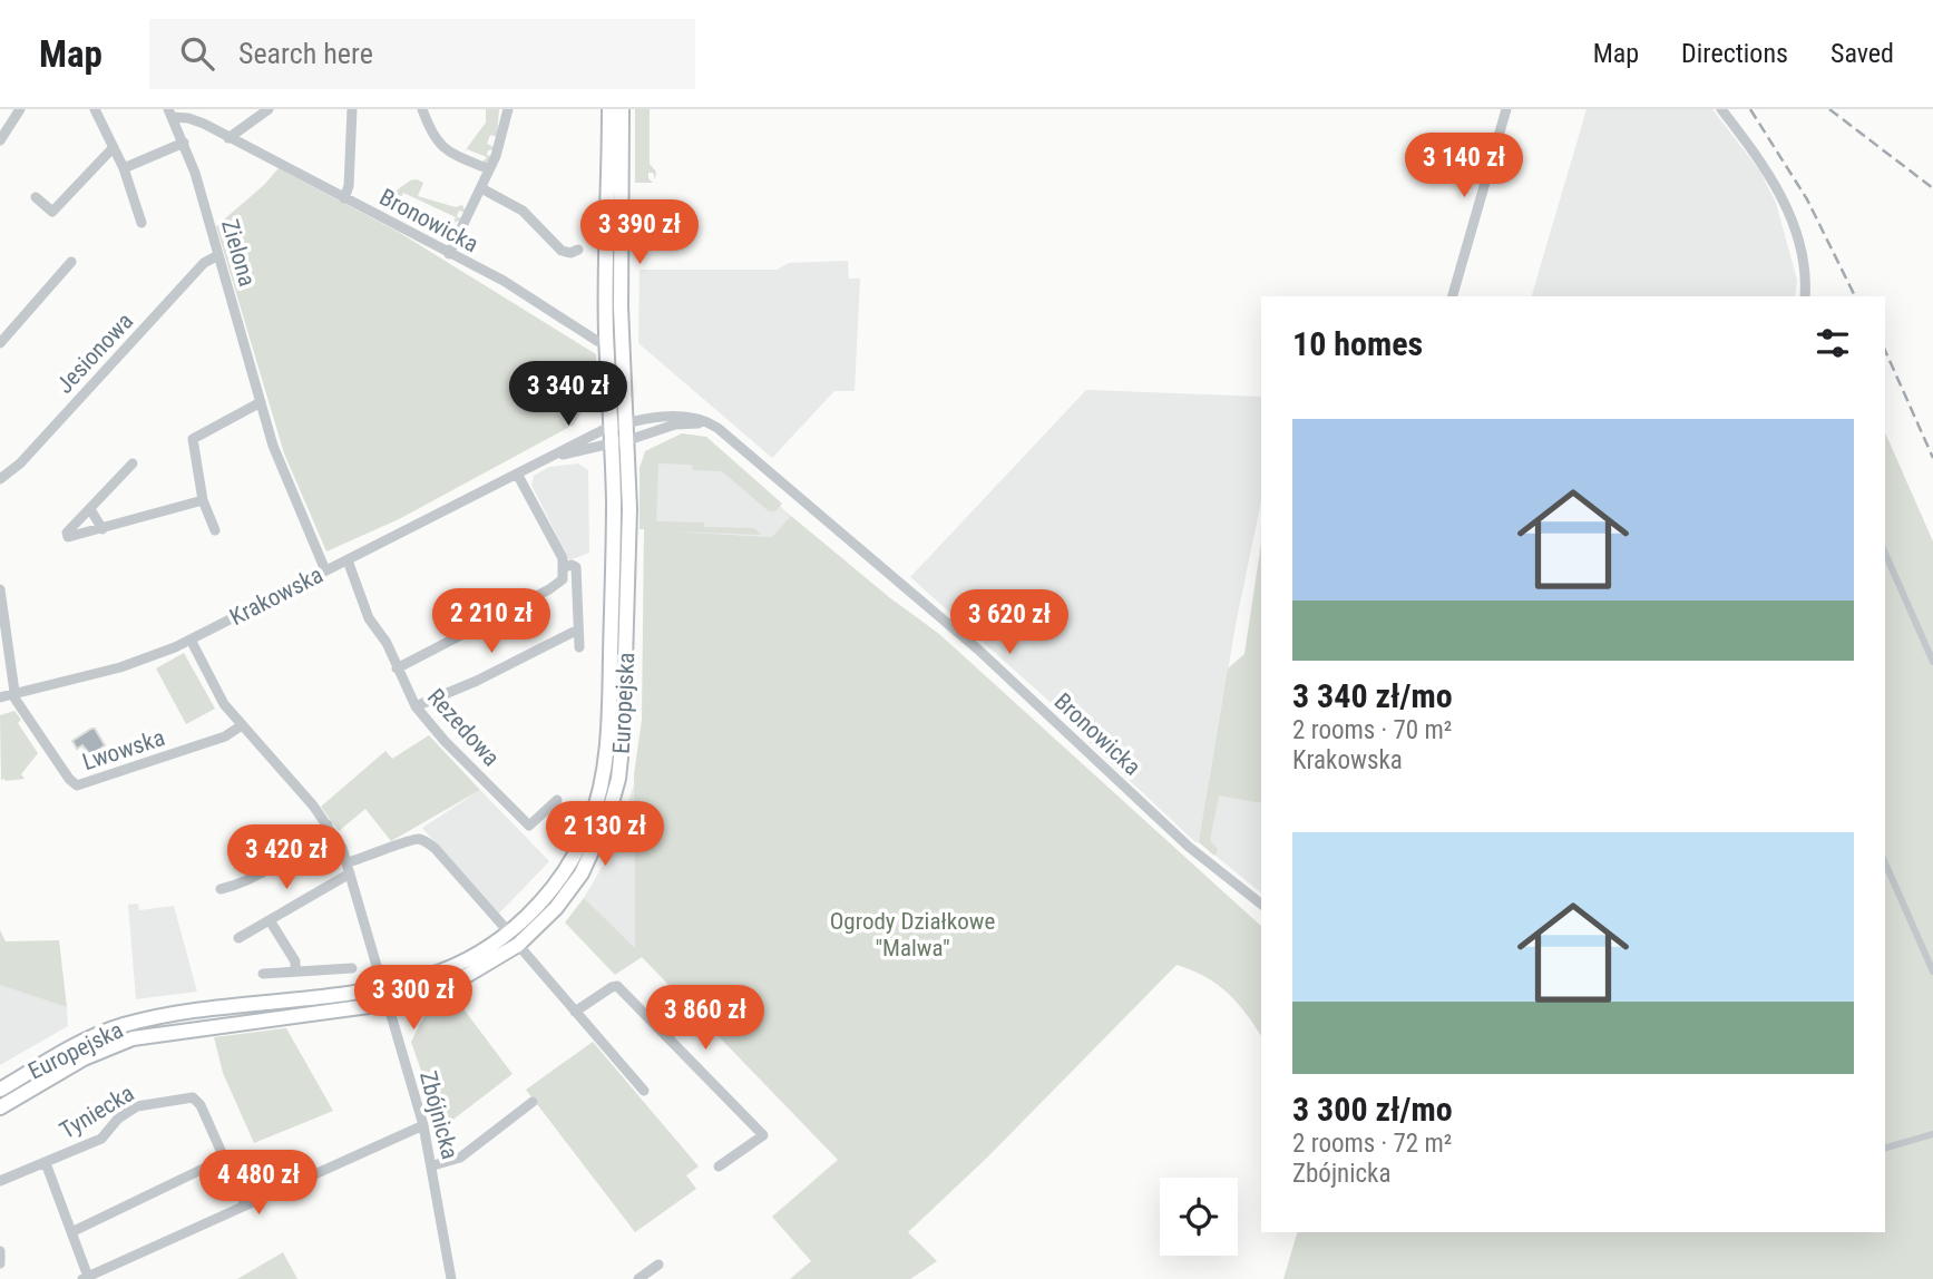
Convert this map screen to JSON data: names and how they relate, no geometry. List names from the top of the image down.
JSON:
{
  "streets": {
    "main road": ["Europejska"],
    "street": [
      "Bronowicka",
      "Zielona",
      "Jesionowa",
      "Krakowska",
      "Rezedowa",
      "Lwowska",
      "Tyniecka",
      "Zbójnicka"
    ]
  },
  "crossings": [
    ["Bronowicka", "Zielona"],
    ["Bronowicka", "Krakowska"],
    ["Bronowicka", "Europejska"],
    ["Zielona", "Jesionowa"],
    ["Zielona", "Krakowska"],
    ["Krakowska", "Europejska"],
    ["Krakowska", "Rezedowa"],
    ["Krakowska", "Lwowska"],
    ["Krakowska", "Zbójnicka"],
    ["Europejska", "Zbójnicka"],
    ["Lwowska", "Zbójnicka"]
  ],
  "parks": ["Ogrody Działkowe \"Malwa\""],
  "page": {
    "header": "Map",
    "search": "Search here",
    "nav": ["Map", "Directions", "Saved"],
    "price": [
      "3 140 zł",
      "3 390 zł",
      "3 340 zł",
      "2 210 zł",
      "3 620 zł",
      "2 130 zł",
      "3 420 zł",
      "3 300 zł",
      "3 860 zł",
      "4 480 zł"
    ],
    "heading": "10 homes",
    "list": [
      {
        "name": "3 340 zł/mo",
        "note": "2 rooms · 70 m² · Krakowska"
      },
      {
        "name": "3 300 zł/mo",
        "note": "2 rooms · 72 m² · Zbójnicka"
      }
    ]
  }
}
